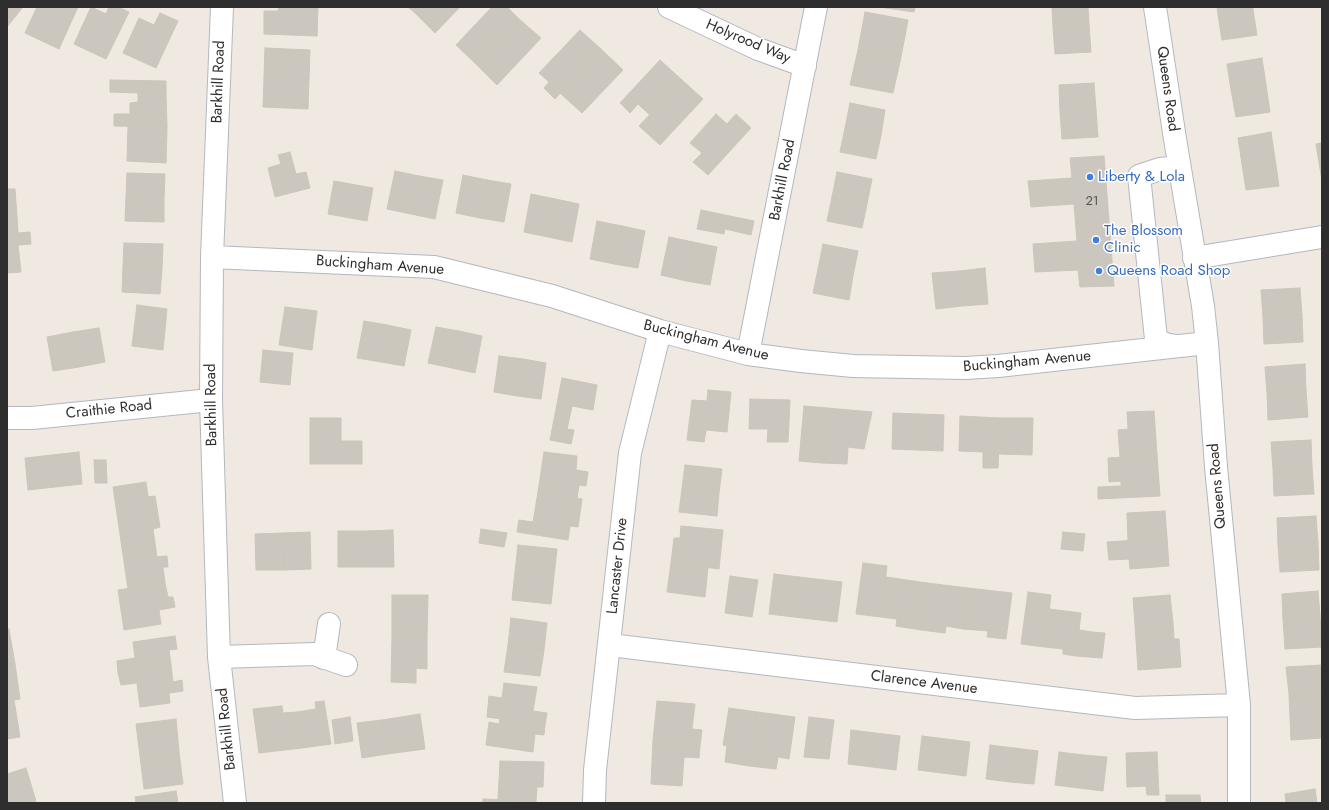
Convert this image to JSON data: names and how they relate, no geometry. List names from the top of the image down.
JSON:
{
  "streets": {
    "street": [
      "Holyrood Way",
      "Barkhill Road",
      "Queens Road",
      "Buckingham Avenue",
      "Craithie Road",
      "Lancaster Drive",
      "Clarence Avenue"
    ]
  },
  "crossings": [
    ["Holyrood Way", "Barkhill Road"],
    ["Barkhill Road", "Buckingham Avenue"],
    ["Barkhill Road", "Craithie Road"],
    ["Queens Road", "Buckingham Avenue"],
    ["Queens Road", "Clarence Avenue"],
    ["Buckingham Avenue", "Lancaster Drive"],
    ["Lancaster Drive", "Clarence Avenue"]
  ],
  "places": ["Liberty & Lola", "The Blossom Clinic", "Queens Road Shop"],
  "house_numbers": ["21"]
}
